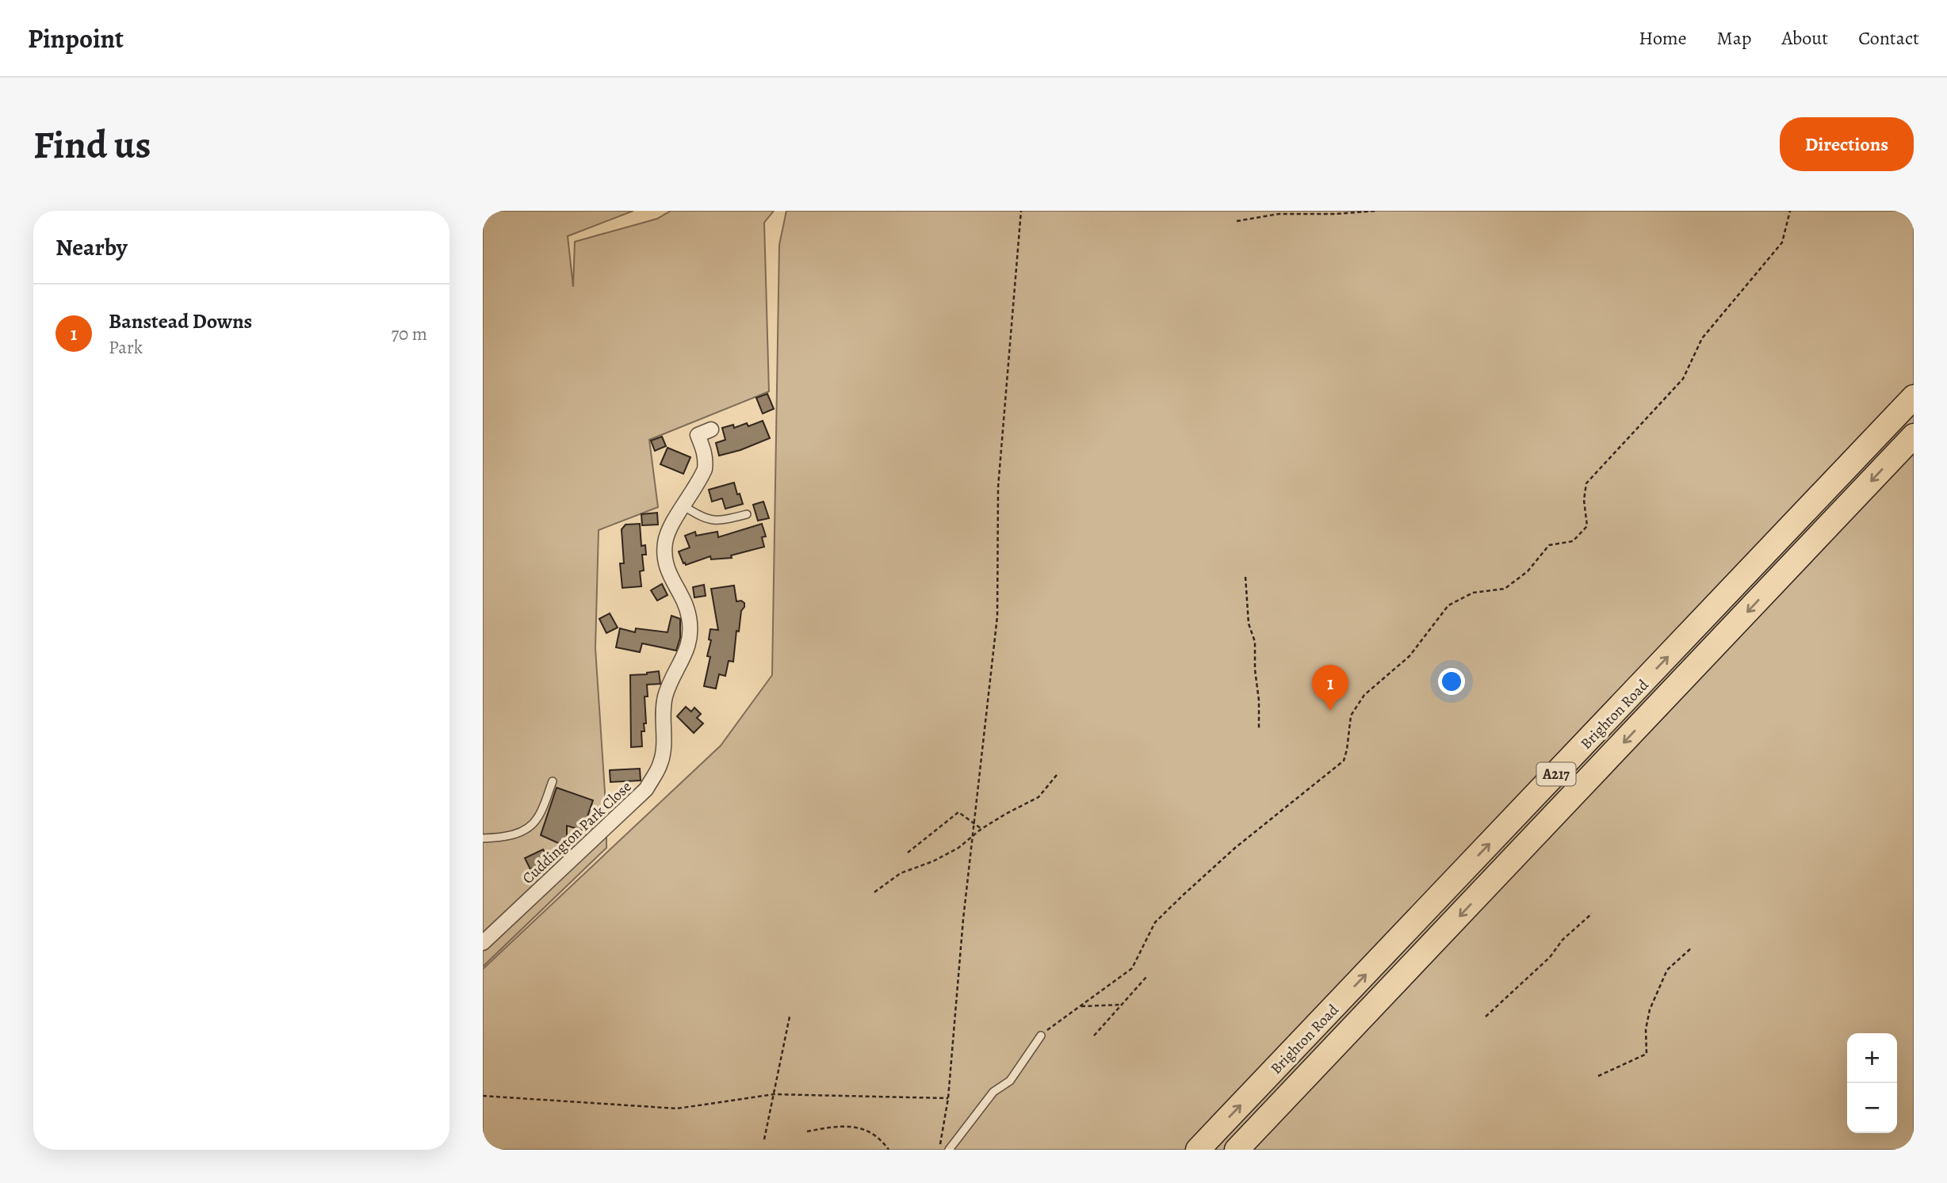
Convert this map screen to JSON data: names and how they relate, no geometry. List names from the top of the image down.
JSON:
{
  "streets": {
    "highway": ["Brighton Road", "A217"],
    "street": ["Cuddington Park Close"]
  },
  "page": {
    "header": "Pinpoint",
    "nav": [
      "Home",
      "Map",
      "About",
      "Contact"
    ],
    "buttons": "Directions",
    "title": "Find us",
    "heading": "Nearby",
    "list": [
      {
        "mark": "1",
        "name": "Banstead Downs",
        "note": "Park",
        "value": "70 m"
      }
    ],
    "pins": "1",
    "map_buttons": ["+", "−"]
  }
}
